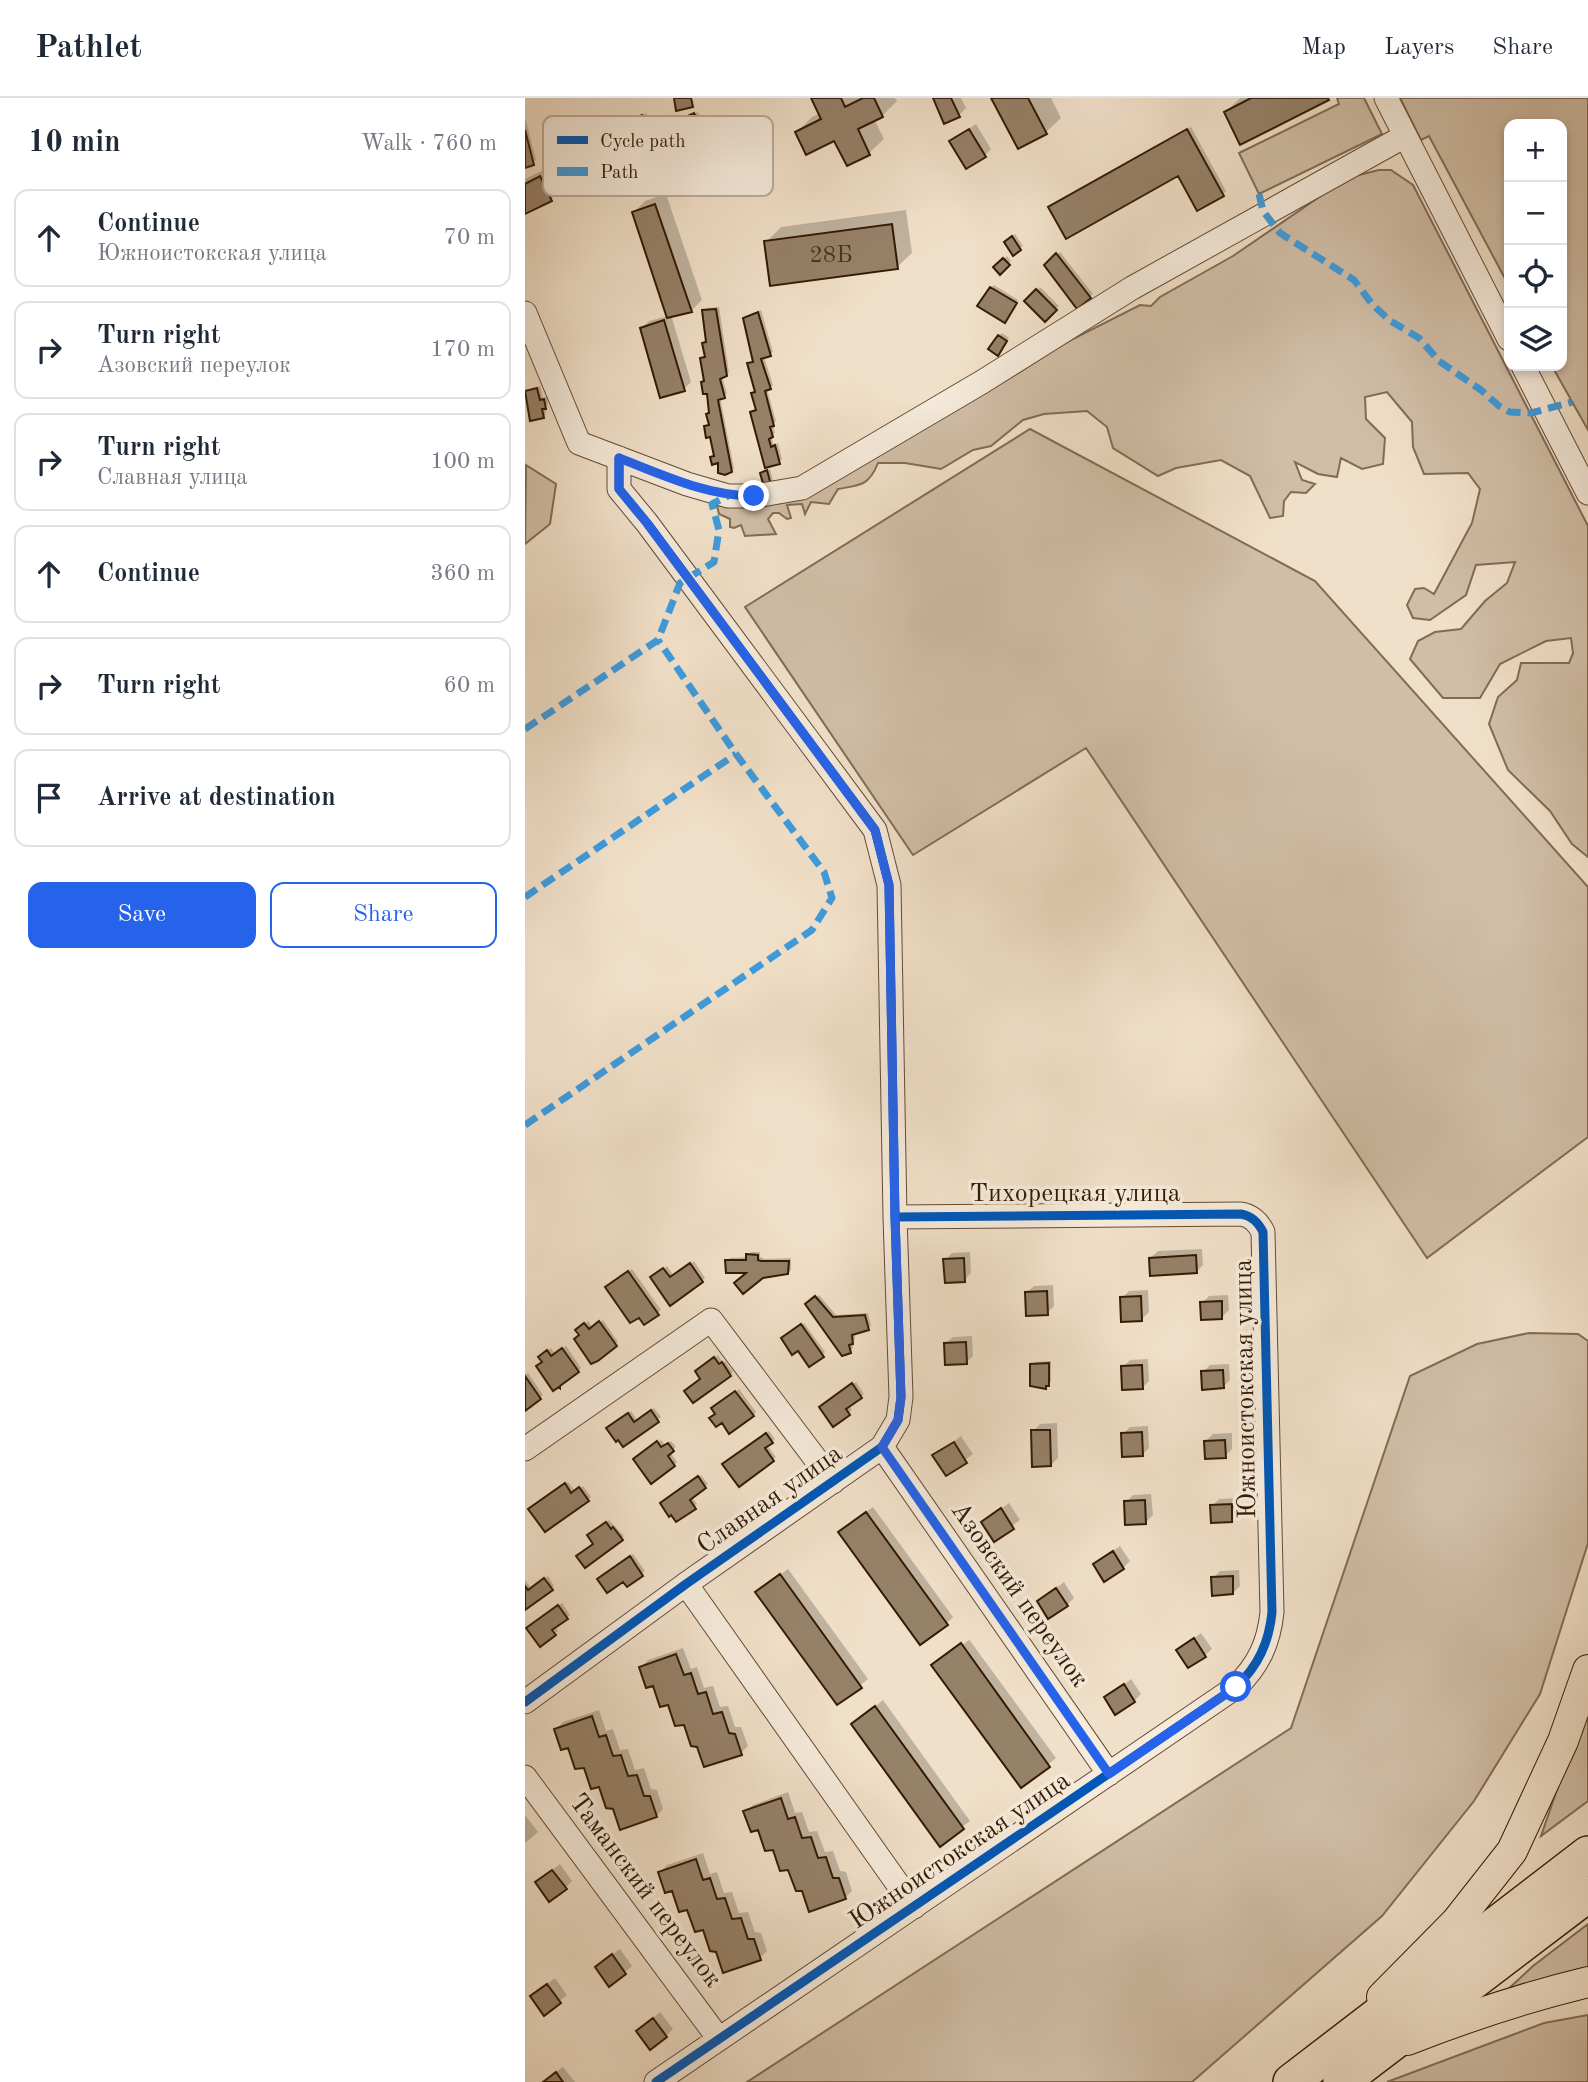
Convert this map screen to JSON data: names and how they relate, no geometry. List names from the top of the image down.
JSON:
{
  "streets": {
    "street": [
      "Тихорецкая улица",
      "Южноистокская улица",
      "Славная улица",
      "Азовский переулок",
      "Таманский переулок"
    ]
  },
  "crossings": [
    ["Тихорецкая улица", "Южноистокская улица"],
    ["Тихорецкая улица", "Славная улица"],
    ["Южноистокская улица", "Азовский переулок"],
    ["Южноистокская улица", "Таманский переулок"],
    ["Славная улица", "Азовский переулок"]
  ],
  "house_numbers": ["28Б"],
  "legend": ["Cycle path", "Path"],
  "page": {
    "header": "Pathlet",
    "nav": ["Map", "Layers", "Share"],
    "heading": ["10 min", "Walk · 760 m"],
    "map_buttons": ["+", "−"],
    "list": [
      ["Continue", "Южноистокская улица", "70 m"],
      ["Turn right", "Азовский переулок", "170 m"],
      ["Turn right", "Славная улица", "100 m"],
      ["Continue", "360 m"],
      ["Turn right", "60 m"],
      "Arrive at destination"
    ],
    "buttons": ["Save", "Share"]
  }
}
